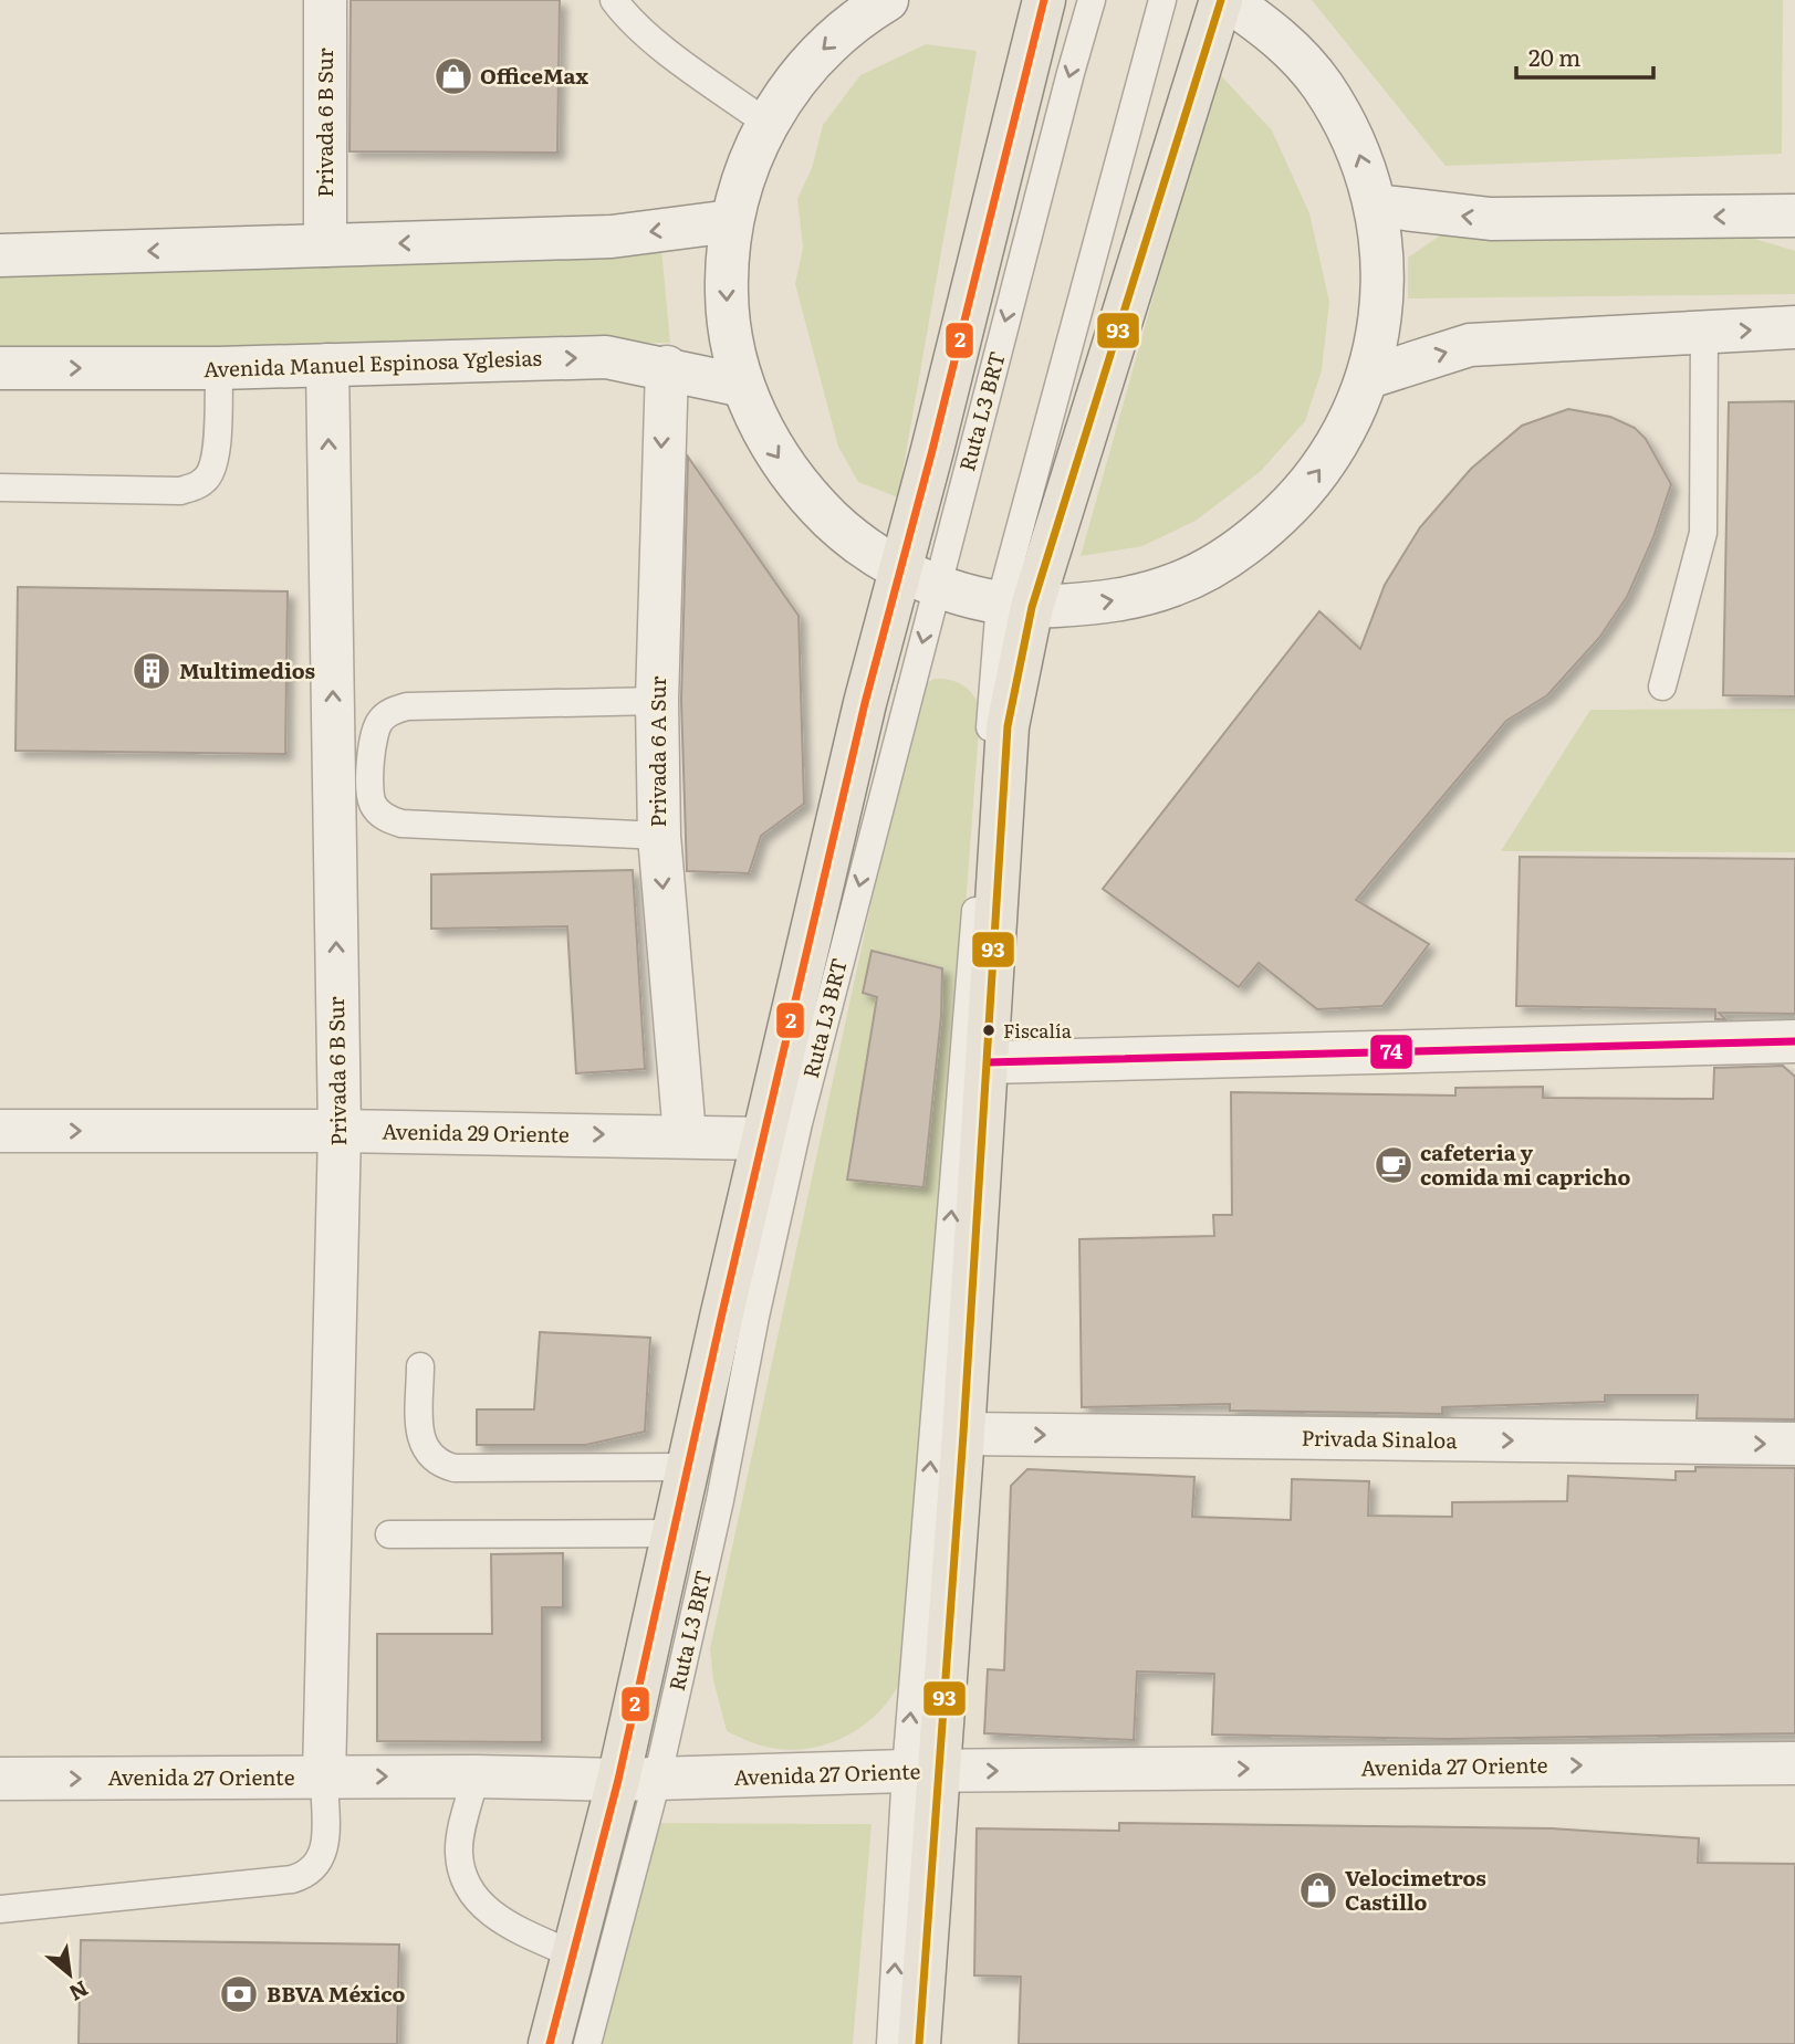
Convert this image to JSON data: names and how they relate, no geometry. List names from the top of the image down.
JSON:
{
  "streets": {
    "street": [
      "Privada 6 B Sur",
      "Avenida Manuel Espinosa Yglesias",
      "Privada 6 A Sur",
      "Avenida 29 Oriente",
      "Privada Sinaloa",
      "Avenida 27 Oriente"
    ],
    "lane": ["Ruta L3 BRT"]
  },
  "crossings": [
    ["Privada 6 B Sur", "Avenida Manuel Espinosa Yglesias"],
    ["Privada 6 B Sur", "Avenida 29 Oriente"],
    ["Privada 6 B Sur", "Avenida 27 Oriente"],
    ["Avenida Manuel Espinosa Yglesias", "Privada 6 A Sur"],
    ["Ruta L3 BRT", "Avenida 27 Oriente"],
    ["Privada 6 A Sur", "Avenida 29 Oriente"]
  ],
  "one_way": [
    "Privada 6 B Sur",
    "Privada 6 A Sur",
    "Avenida 29 Oriente",
    "Avenida 27 Oriente"
  ],
  "places": {
    "shop": ["OfficeMax", "Velocimetros Castillo"],
    "building": ["Multimedios"],
    "other": ["Fiscalía"],
    "cafe": ["cafeteria y comida mi capricho"],
    "bank": ["BBVA México"]
  },
  "lines": ["transit line 2", "transit line 93", "transit line 74"],
  "scale_bar": "20 m",
  "north": "bottom right"
}
